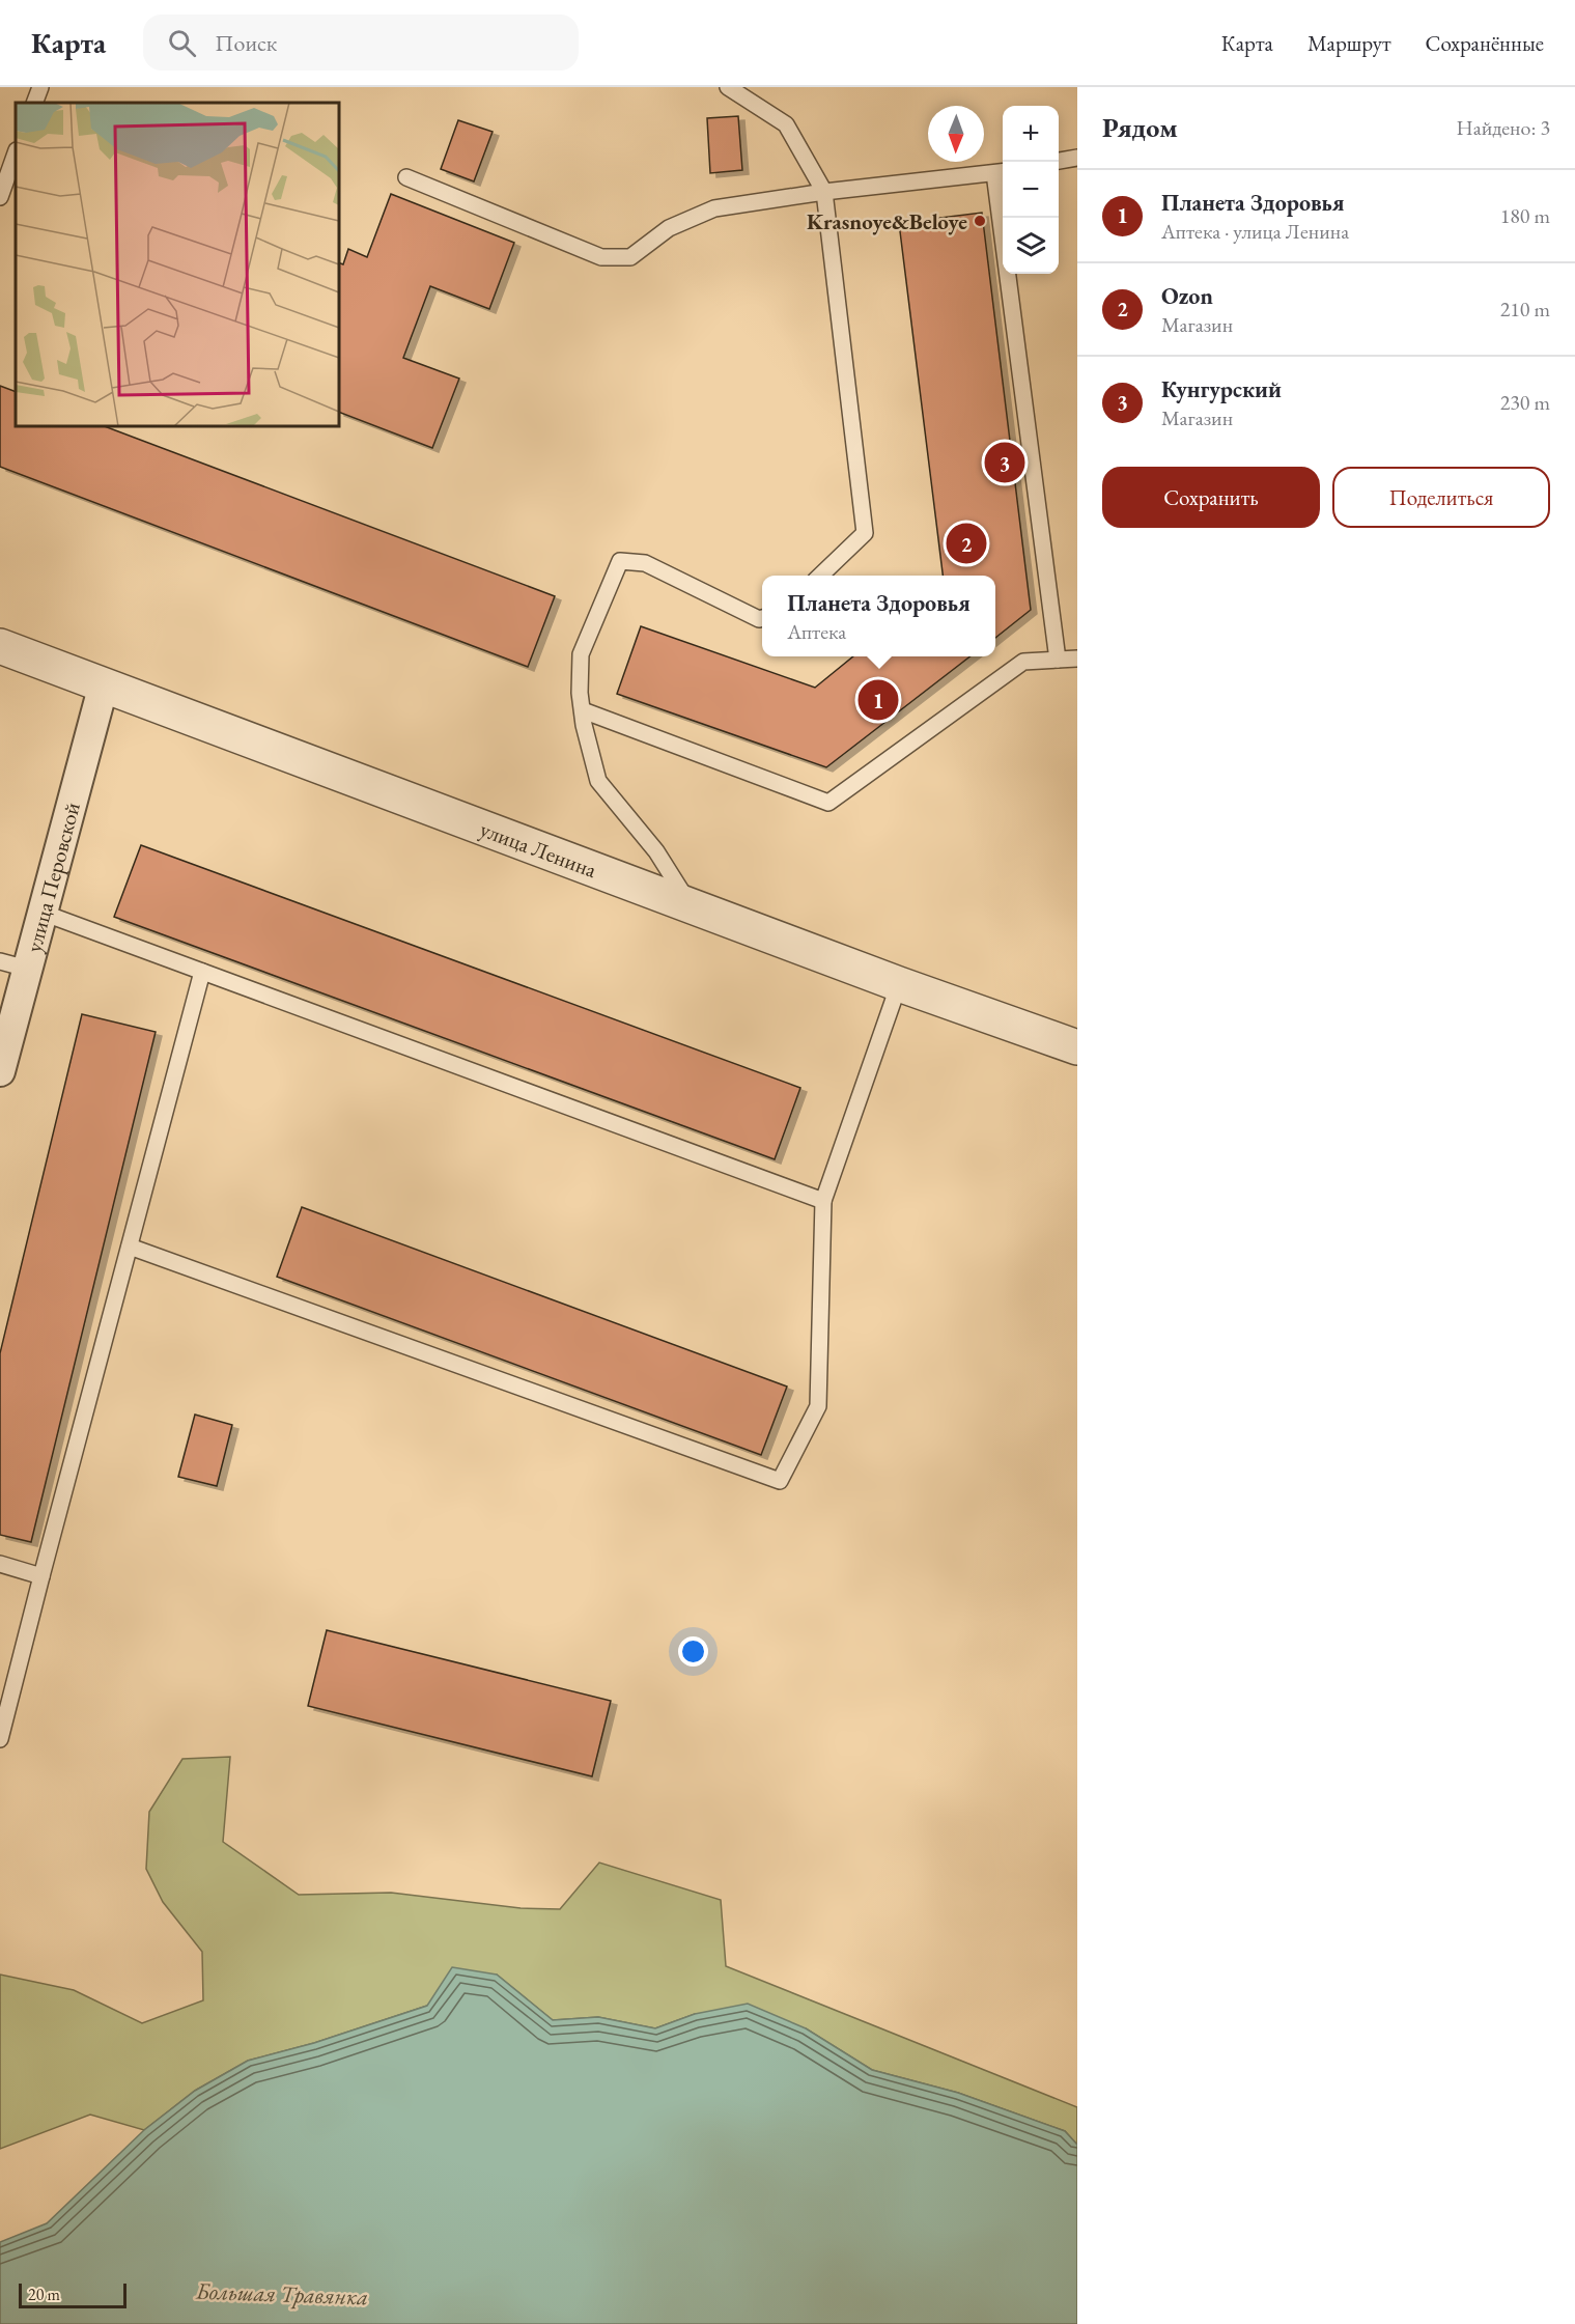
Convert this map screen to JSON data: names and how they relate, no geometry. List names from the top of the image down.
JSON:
{
  "streets": {
    "street": ["улица Ленина", "улица Перовской"]
  },
  "crossings": [
    ["улица Ленина", "улица Перовской"]
  ],
  "water": ["Большая Травянка"],
  "places": ["Krasnoye&Beloye"],
  "scale_bar": "20 m",
  "north": "bottom",
  "page": {
    "header": "Карта",
    "search": "Поиск",
    "nav": ["Карта", "Маршрут", "Сохранённые"],
    "heading": ["Рядом", "Найдено: 3"],
    "map_buttons": ["+", "−"],
    "list": [
      {
        "mark": "1",
        "name": "Планета Здоровья",
        "note": "Аптека · улица Ленина",
        "value": "180 m"
      },
      {
        "mark": "2",
        "name": "Ozon",
        "note": "Магазин",
        "value": "210 m"
      },
      {
        "mark": "3",
        "name": "Кунгурский",
        "note": "Магазин",
        "value": "230 m"
      }
    ],
    "pins": ["3", "2", "1"],
    "buttons": ["Сохранить", "Поделиться"],
    "popup": ["Планета Здоровья", "Аптека"],
    "scale": "20 m"
  }
}
